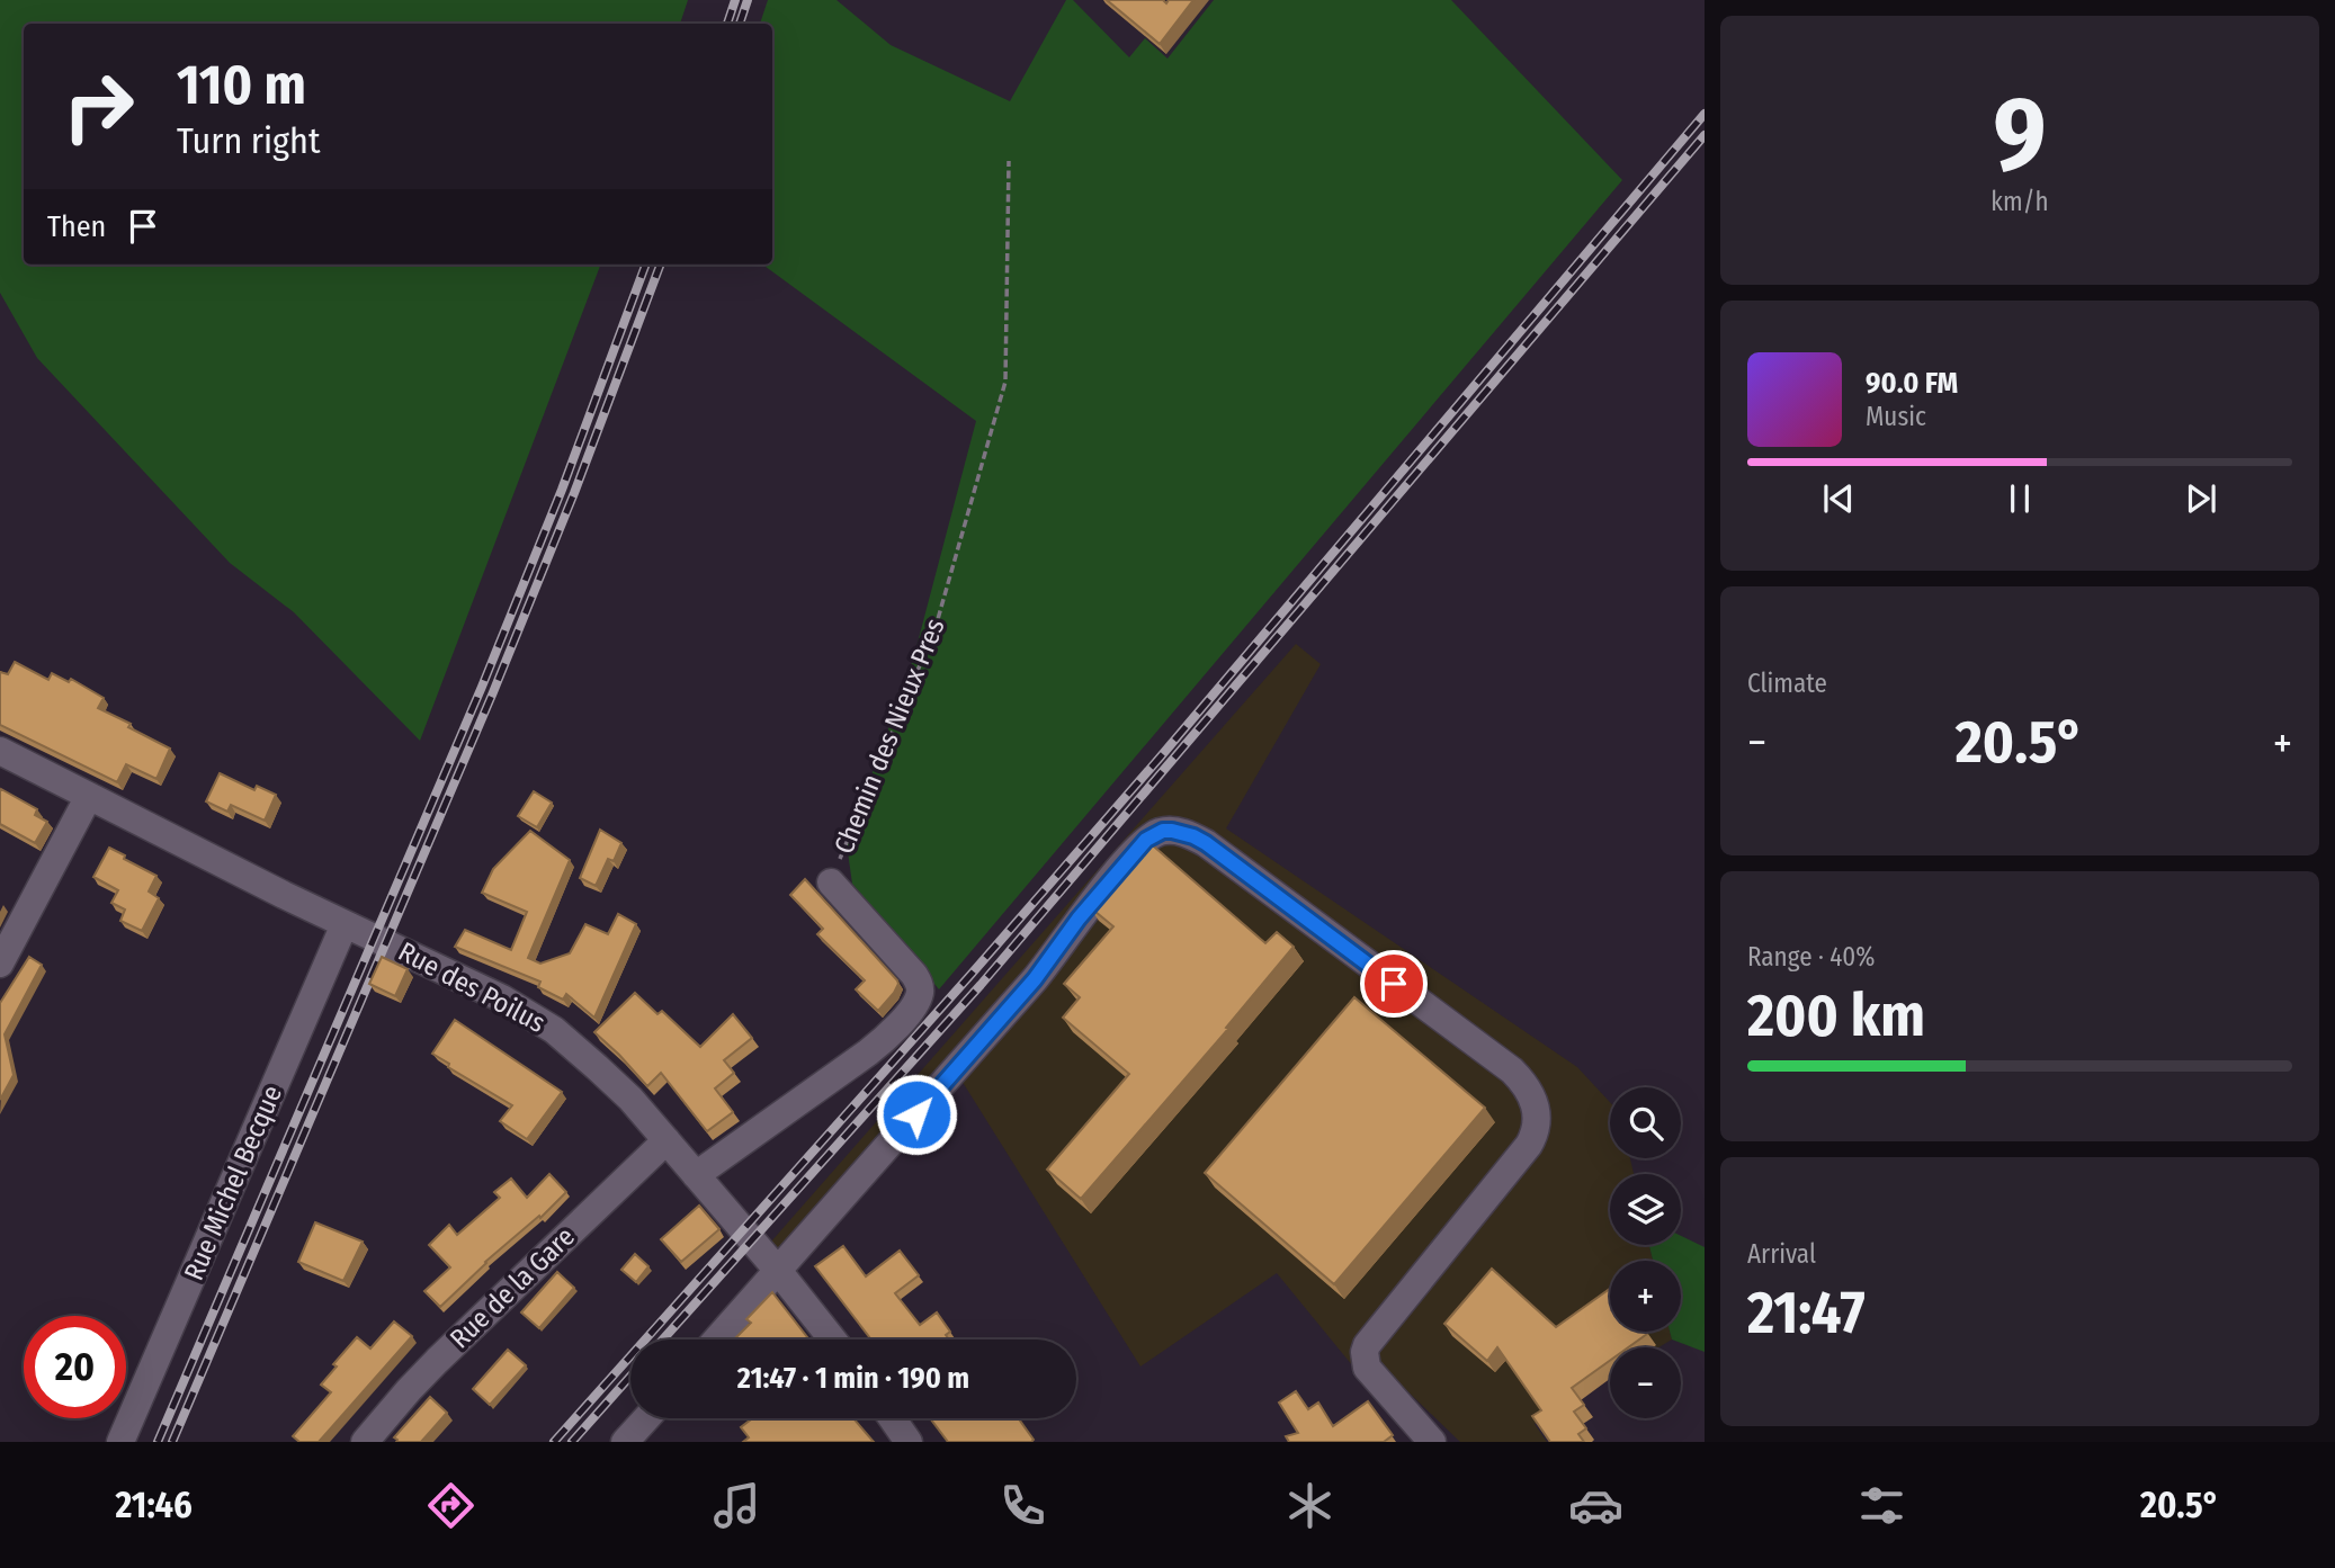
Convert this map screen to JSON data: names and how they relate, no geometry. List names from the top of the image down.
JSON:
{
  "streets": {
    "street": [
      "Chemin des Nieux Pres",
      "Rue des Poilus",
      "Rue Michel Becque",
      "Rue de la Gare"
    ]
  },
  "crossings": [
    ["Chemin des Nieux Pres", "Rue des Poilus"],
    ["Rue des Poilus", "Rue Michel Becque"],
    ["Rue des Poilus", "Rue de la Gare"]
  ],
  "page": {
    "tile": [
      ["9", "km/h"],
      "Climate",
      ["Range · 40%", "200 km"],
      ["Arrival", "21:47"]
    ],
    "turn": ["110 m", "Turn right"],
    "then": "Then",
    "song": ["90.0 FM", "Music"],
    "heat": ["−", "20.5°", "+"],
    "map_buttons": ["+", "−"],
    "limit": "20",
    "trip": "21:47 · 1 min · 190 m",
    "tabs": ["21:46", "20.5°"]
  }
}
